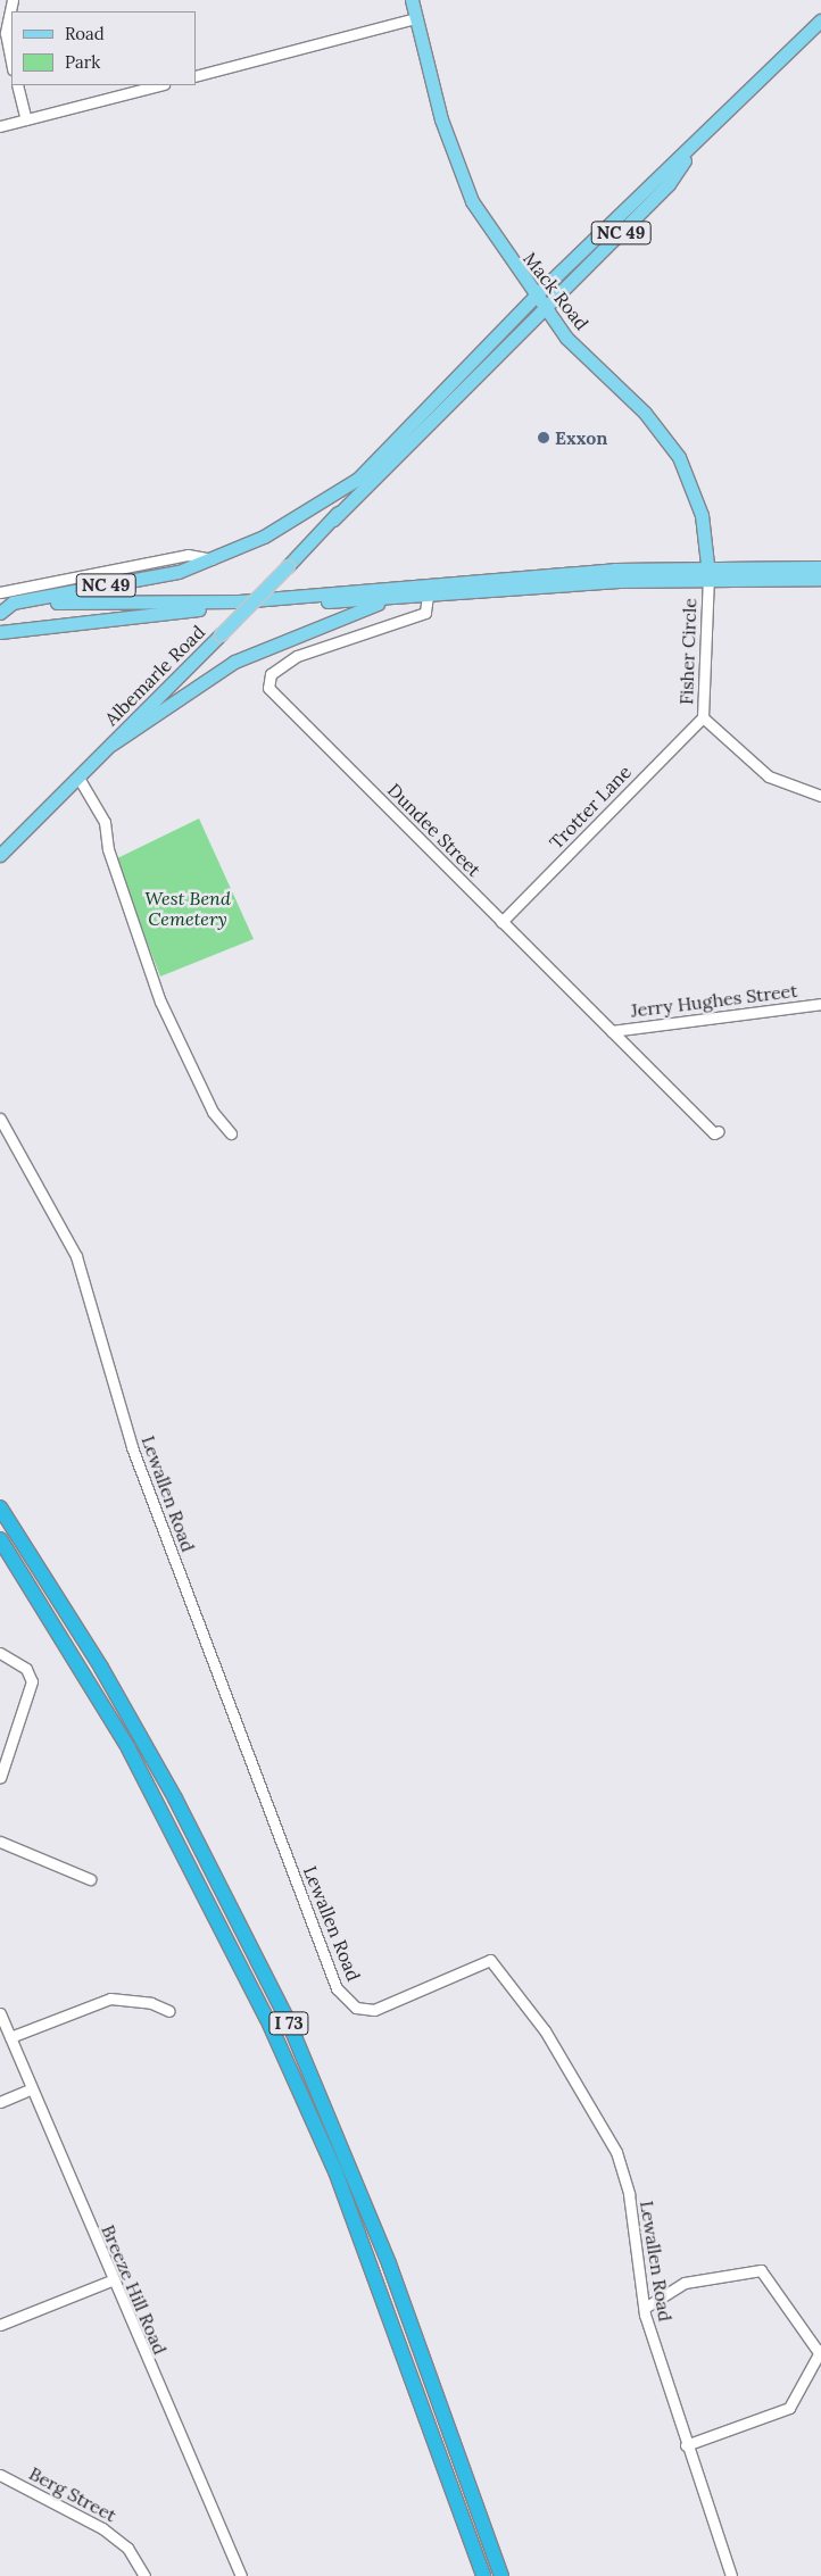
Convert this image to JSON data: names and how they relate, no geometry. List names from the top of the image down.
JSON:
{
  "streets": {
    "highway": ["I 73"],
    "main road": ["NC 49", "Mack Road", "Albemarle Road"],
    "street": [
      "Fisher Circle",
      "Trotter Lane",
      "Dundee Street",
      "Jerry Hughes Street",
      "Lewallen Road",
      "Breeze Hill Road",
      "Berg Street"
    ]
  },
  "crossings": [
    ["NC 49", "Mack Road"],
    ["NC 49", "Albemarle Road"],
    ["Mack Road", "Fisher Circle"],
    ["Mack Road", "Albemarle Road"],
    ["Fisher Circle", "Trotter Lane"],
    ["Trotter Lane", "Dundee Street"],
    ["Dundee Street", "Jerry Hughes Street"]
  ],
  "parks": ["West Bend Cemetery"],
  "places": ["Exxon"],
  "legend": ["Road", "Park"]
}
